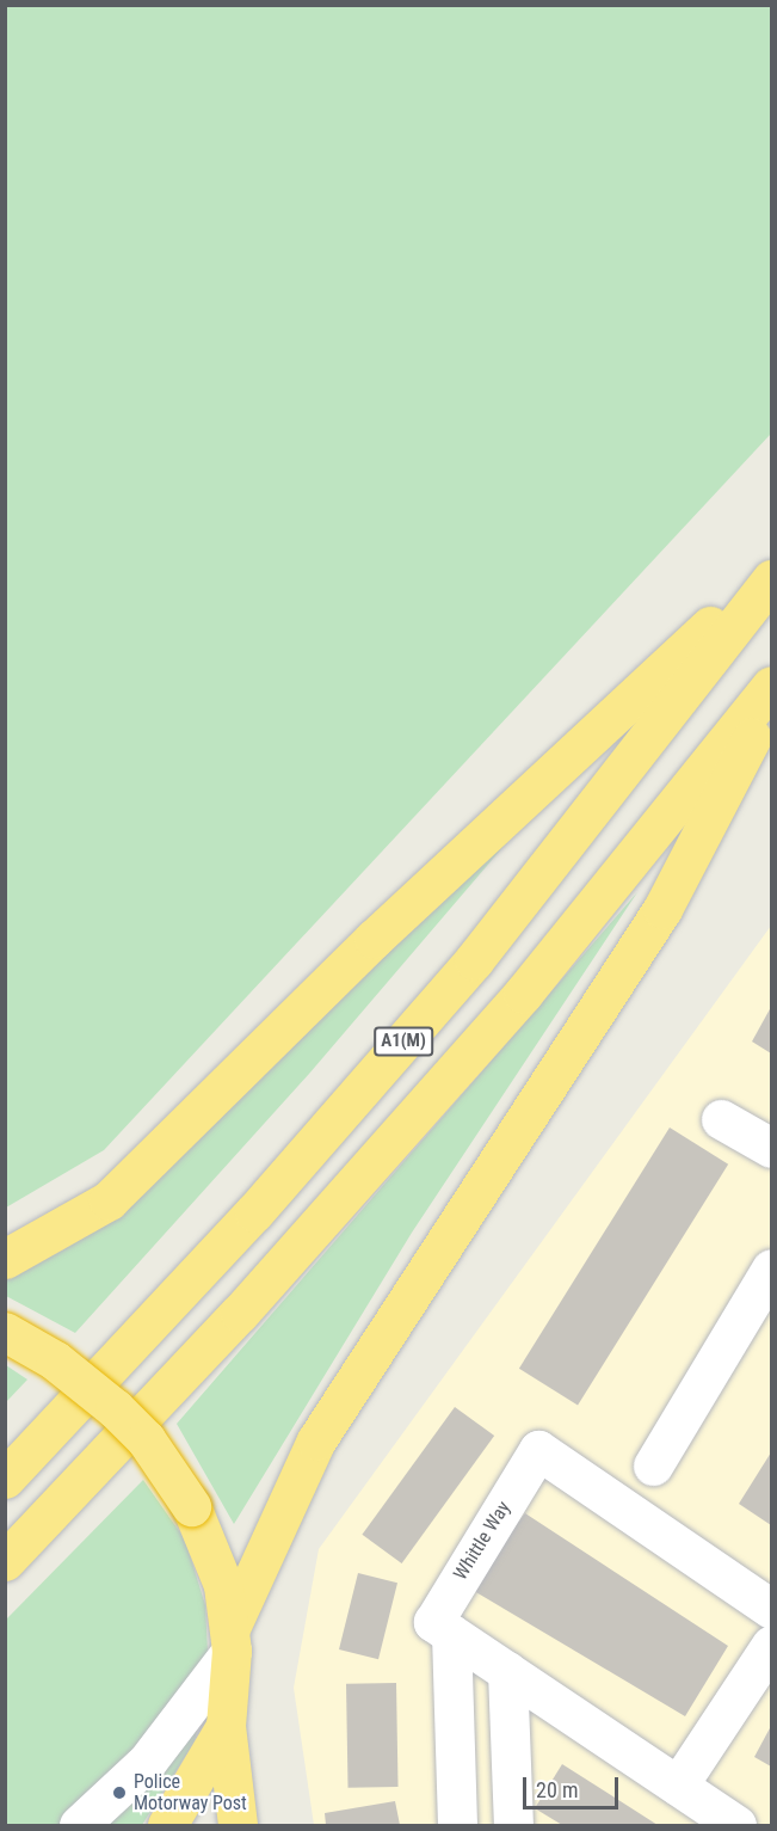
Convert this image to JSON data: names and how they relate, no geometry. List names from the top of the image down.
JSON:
{
  "streets": {
    "highway": ["A1(M)"],
    "lane": ["Whittle Way"]
  },
  "places": ["Police Motorway Post"],
  "scale_bar": "20 m"
}
